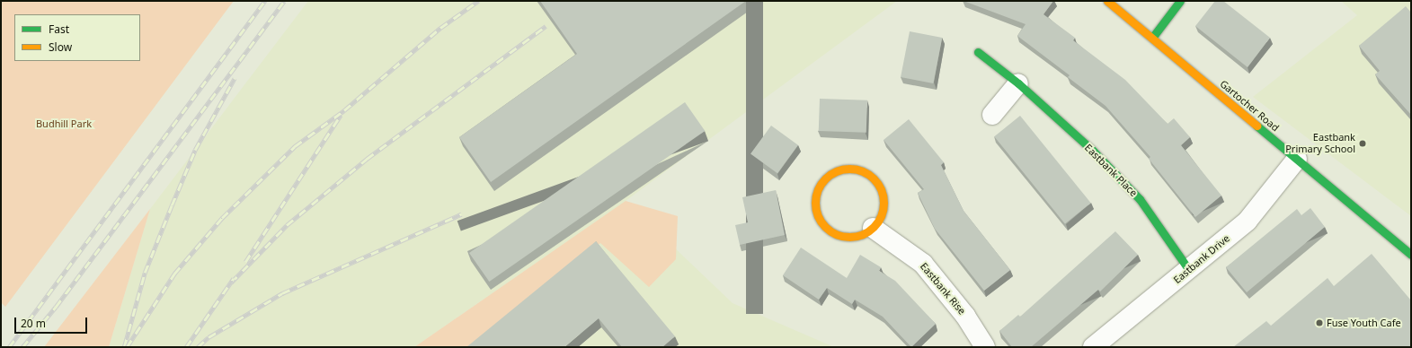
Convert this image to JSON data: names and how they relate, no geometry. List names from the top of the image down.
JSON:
{
  "streets": {
    "street": [
      "Gartocher Road",
      "Eastbank Place",
      "Eastbank Drive",
      "Eastbank Rise"
    ]
  },
  "crossings": [
    ["Gartocher Road", "Eastbank Drive"],
    ["Eastbank Place", "Eastbank Drive"]
  ],
  "parks": ["Budhill Park"],
  "places": ["Eastbank Primary School", "Fuse Youth Cafe"],
  "legend": ["Fast", "Slow"],
  "scale_bar": "20 m"
}
